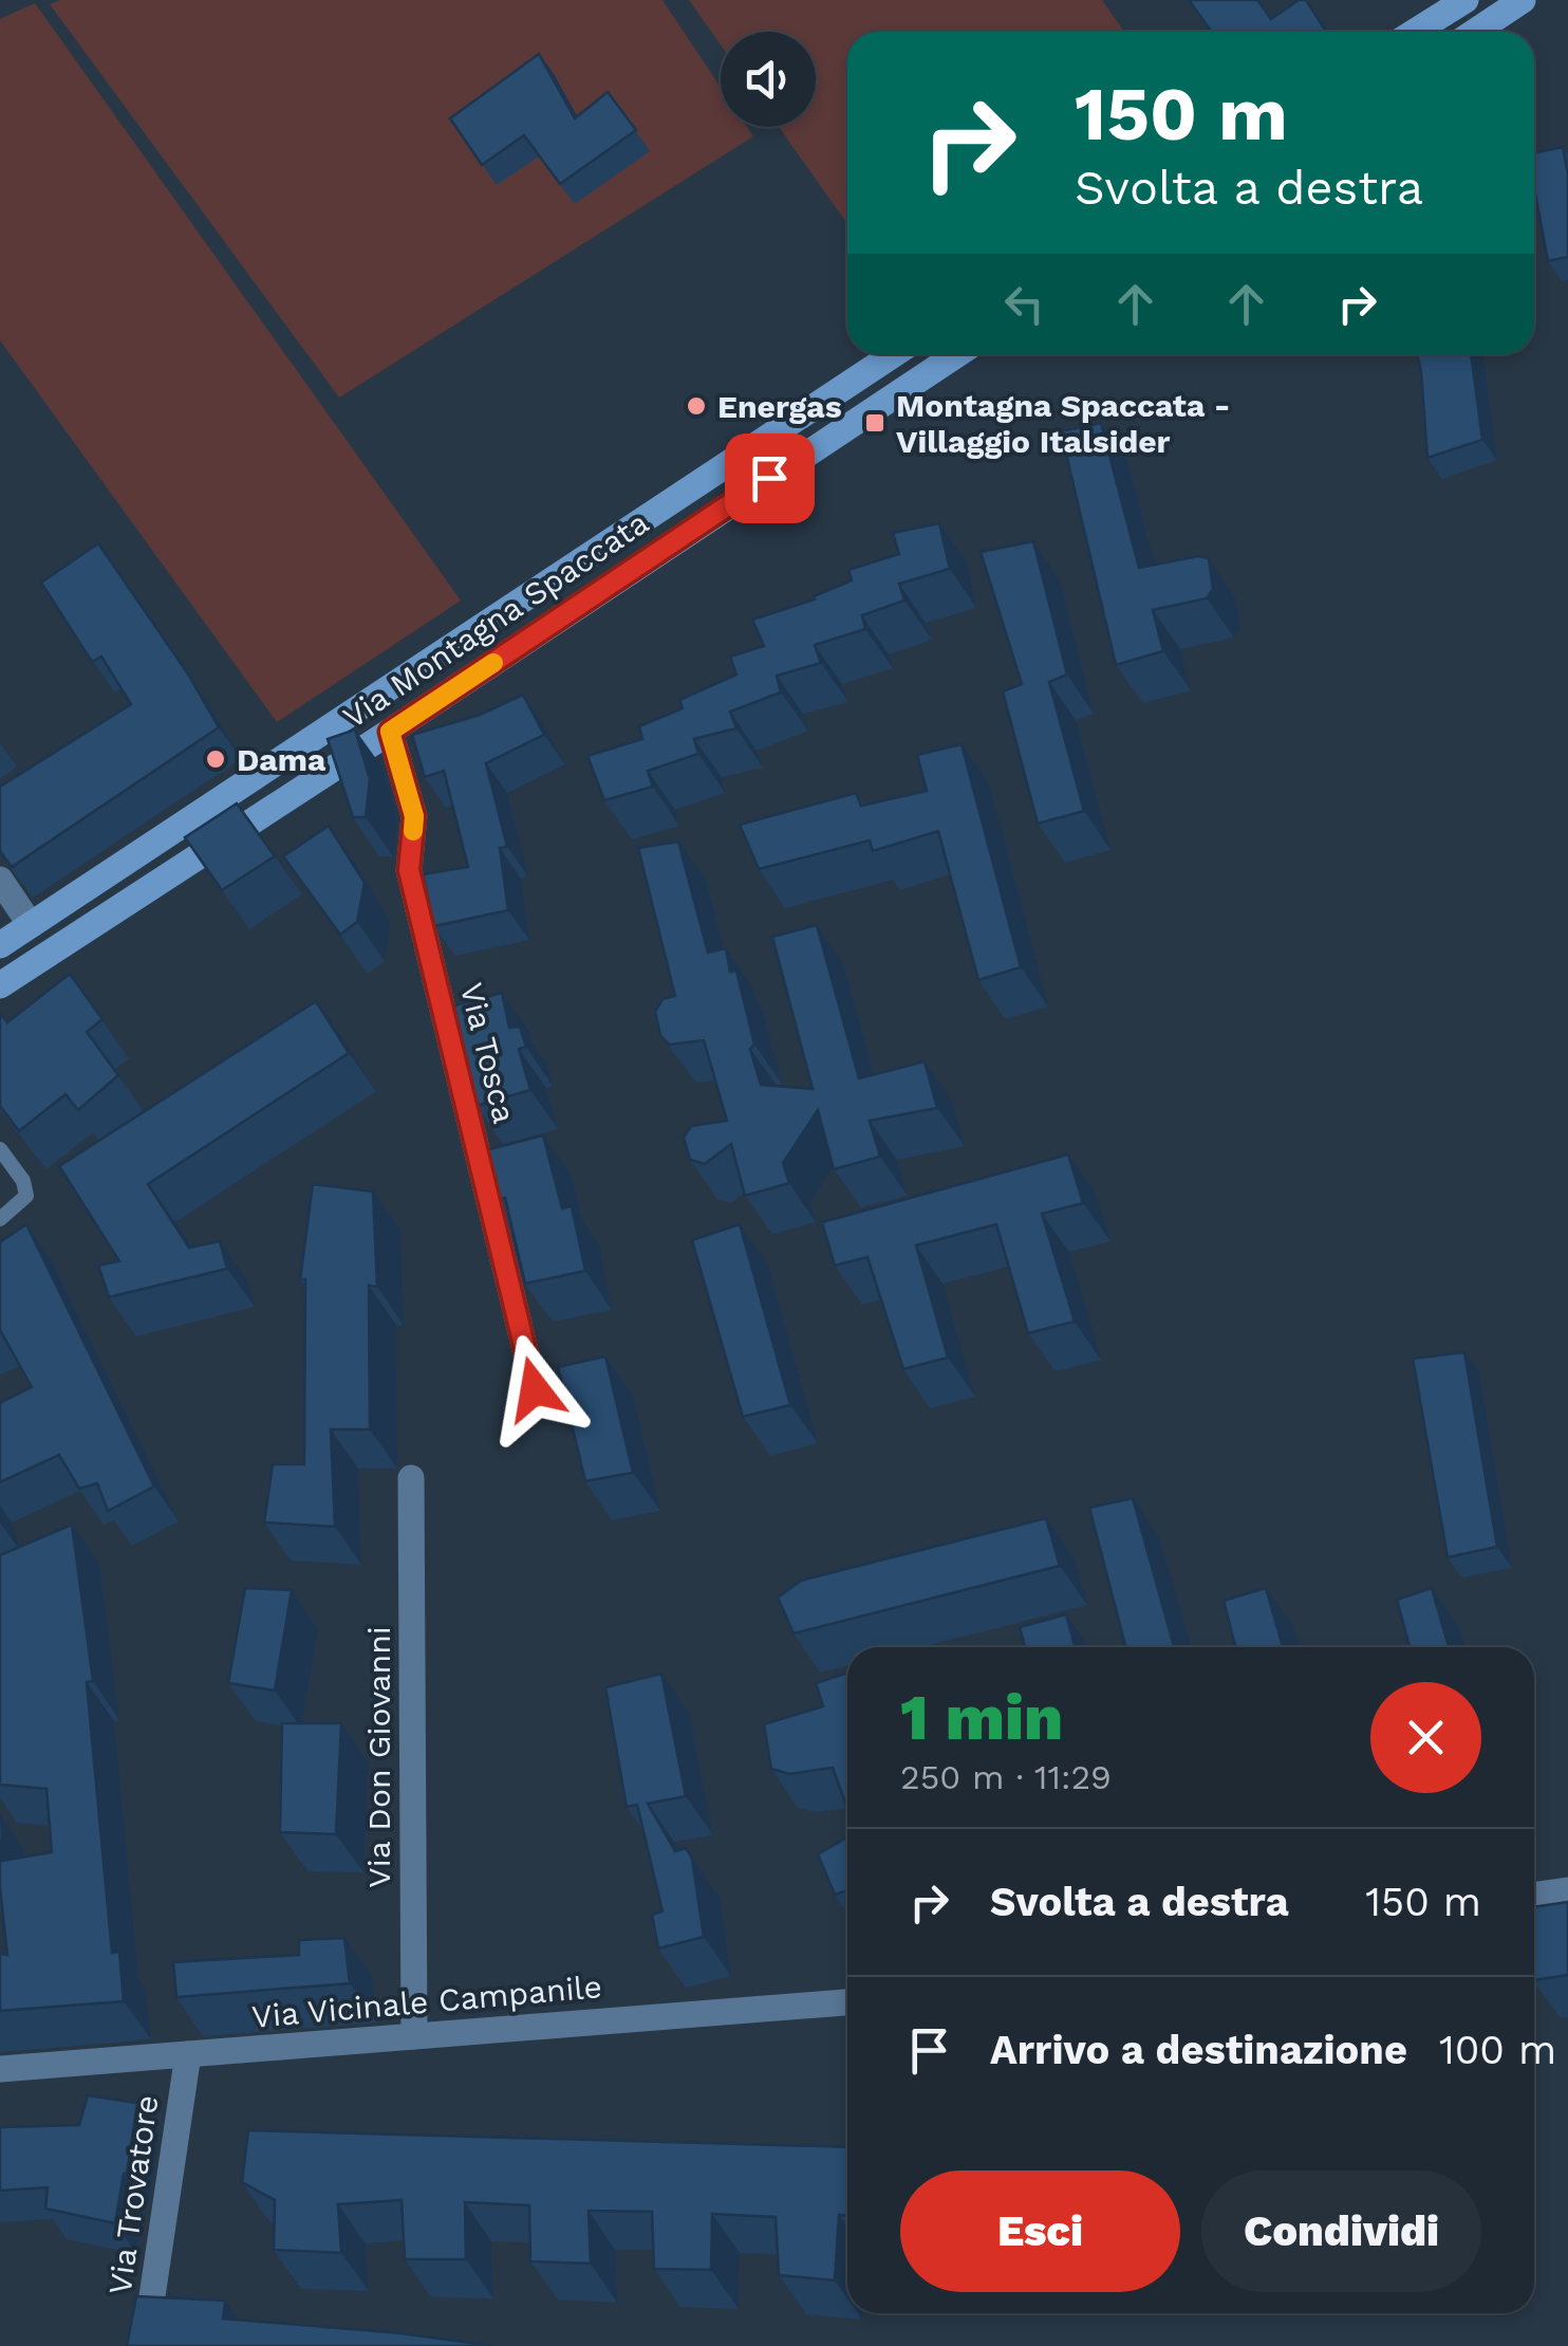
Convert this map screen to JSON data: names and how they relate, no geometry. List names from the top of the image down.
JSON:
{
  "streets": {
    "main road": ["Via Montagna Spaccata"],
    "street": [
      "Via Tosca",
      "Via Don Giovanni",
      "Via Vicinale Campanile",
      "Via Trovatore"
    ]
  },
  "crossings": [
    ["Via Montagna Spaccata", "Via Tosca"],
    ["Via Don Giovanni", "Via Vicinale Campanile"],
    ["Via Vicinale Campanile", "Via Trovatore"]
  ],
  "places": {
    "other": ["Energas", "Dama"],
    "transit": ["Montagna Spaccata - Villaggio Italsider"]
  },
  "page": {
    "turn": ["150 m", "Svolta a destra"],
    "heading": ["1 min", "250 m · 11:29"],
    "list": [
      {
        "name": "Svolta a destra",
        "value": "150 m"
      },
      {
        "name": "Arrivo a destinazione",
        "value": "100 m"
      }
    ],
    "buttons": ["Esci", "Condividi"]
  }
}
